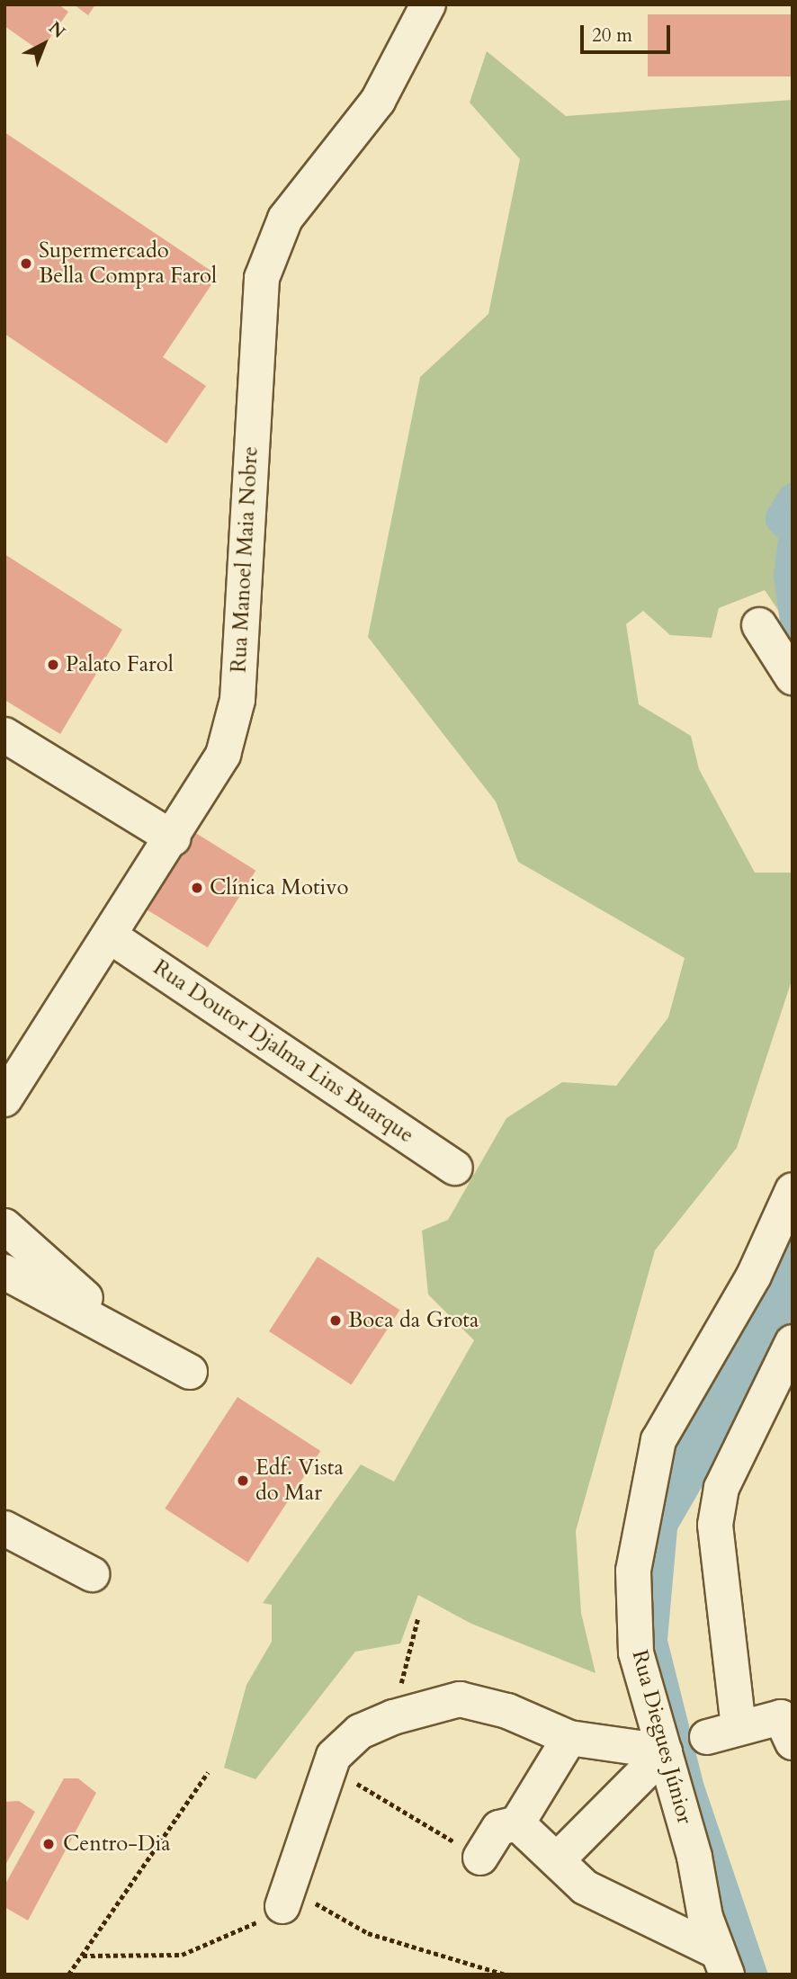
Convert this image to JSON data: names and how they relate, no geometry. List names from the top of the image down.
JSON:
{
  "streets": {
    "street": ["Rua Manoel Maia Nobre", "Rua Doutor Djalma Lins Buarque", "Rua Diegues Júnior"]
  },
  "crossings": [
    ["Rua Manoel Maia Nobre", "Rua Doutor Djalma Lins Buarque"]
  ],
  "places": [
    "Supermercado Bella Compra Farol",
    "Palato Farol",
    "Clínica Motivo",
    "Boca da Grota",
    "Edf. Vista do Mar",
    "Centro-Dia"
  ],
  "scale_bar": "20 m",
  "north": "top right"
}
